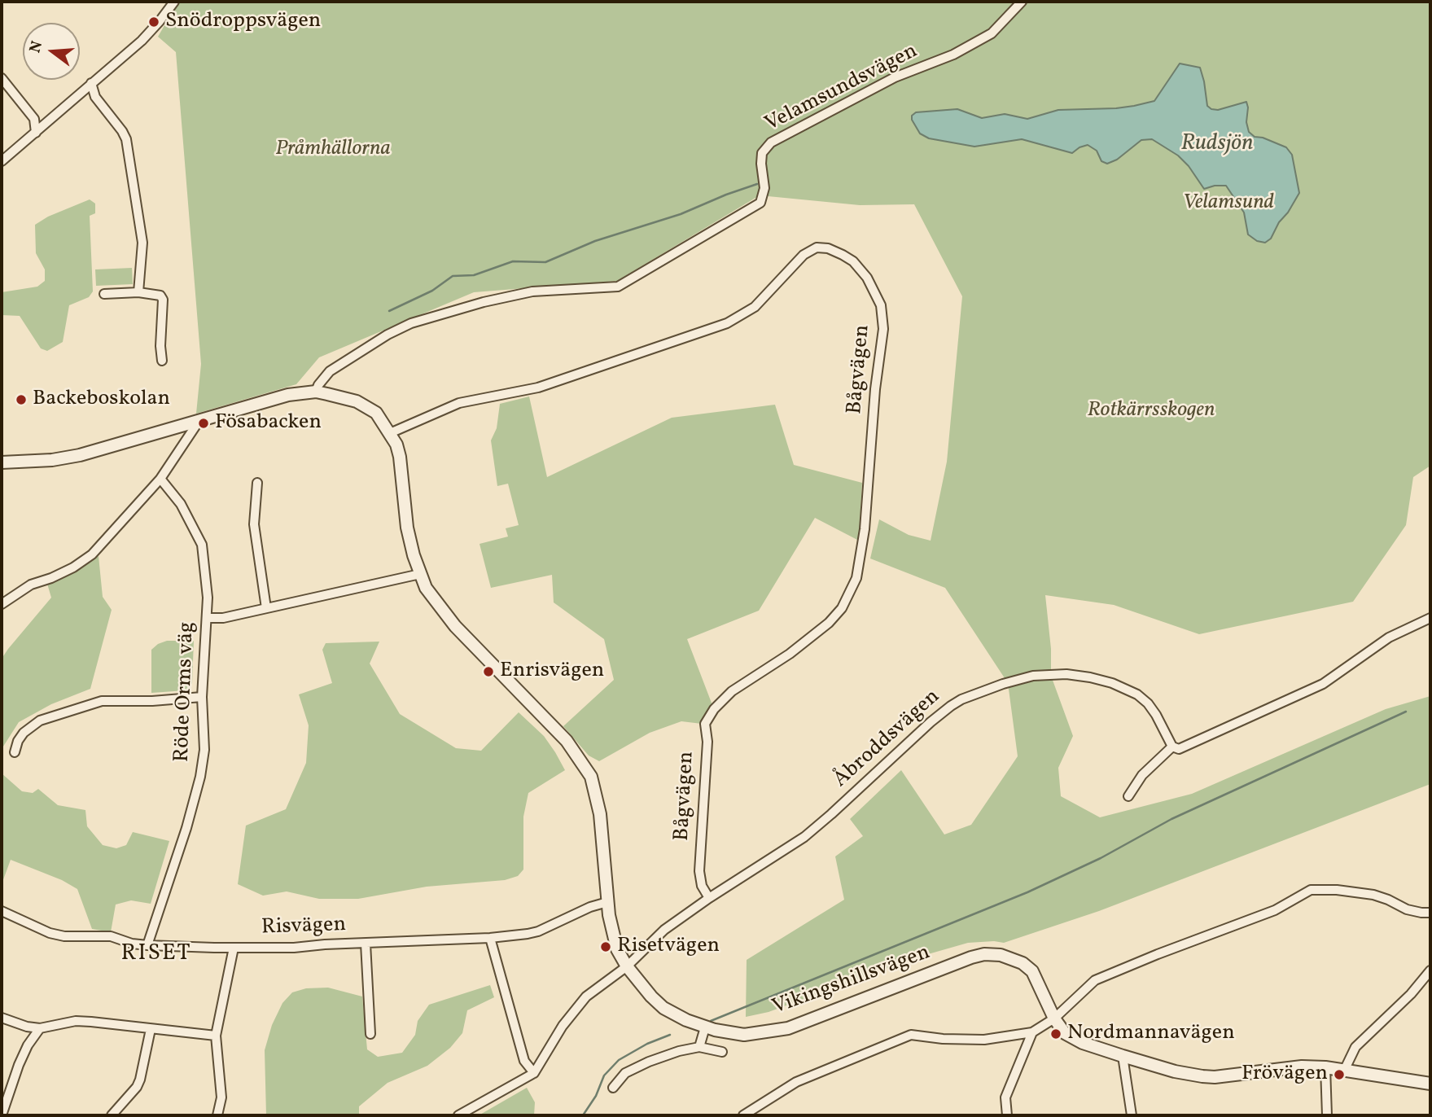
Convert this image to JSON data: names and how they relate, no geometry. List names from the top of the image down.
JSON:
{
  "streets": {
    "street": [
      "Velamsundsvägen",
      "Bågvägen",
      "Röde Orms väg",
      "Åbroddsvägen",
      "Risvägen",
      "Vikingshillsvägen"
    ]
  },
  "crossings": [
    ["Velamsundsvägen", "Vikingshillsvägen"],
    ["Bågvägen", "Åbroddsvägen"],
    ["Bågvägen", "Vikingshillsvägen"],
    ["Röde Orms väg", "Risvägen"],
    ["Åbroddsvägen", "Vikingshillsvägen"],
    ["Risvägen", "Vikingshillsvägen"]
  ],
  "districts": ["RISET"],
  "water": ["Rudsjön"],
  "parks": ["Pråmhällorna", "Velamsund", "Rotkärrsskogen"],
  "places": [
    "Snödroppsvägen",
    "Backeboskolan",
    "Fösabacken",
    "Enrisvägen",
    "Risetvägen",
    "Nordmannavägen",
    "Frövägen"
  ],
  "north": "left"
}
